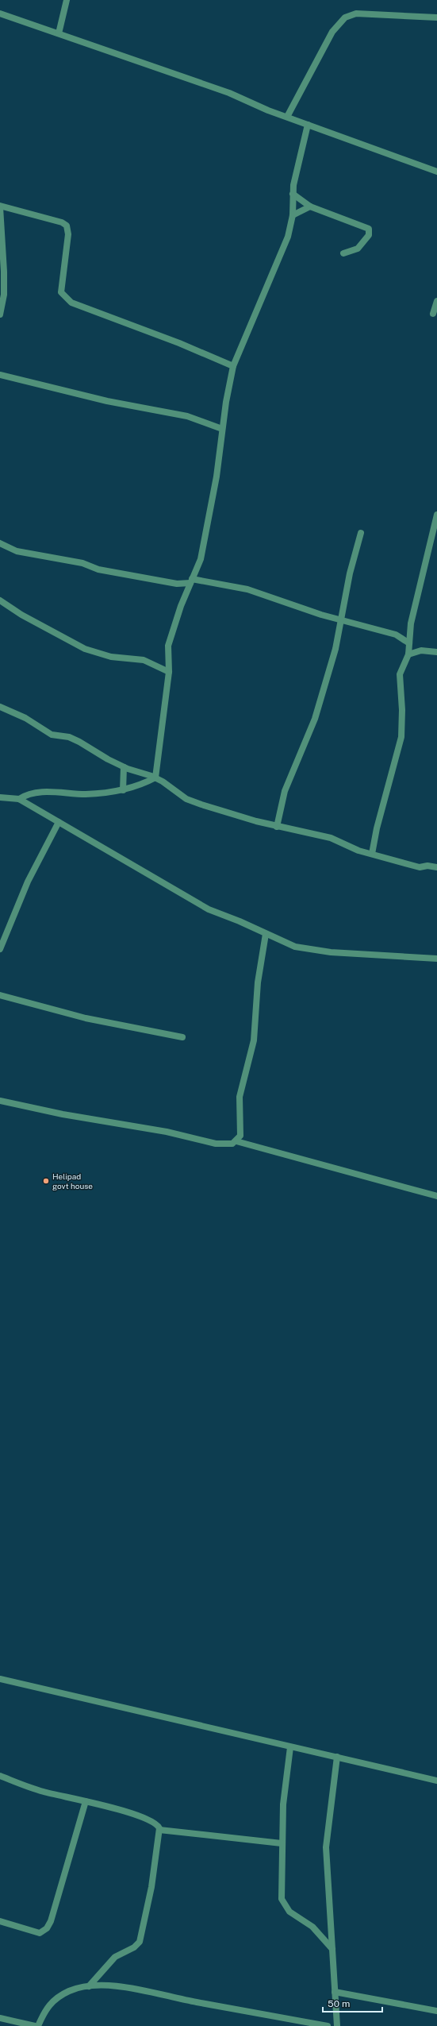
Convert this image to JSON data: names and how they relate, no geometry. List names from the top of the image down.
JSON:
{
  "places": ["Helipad govt house"],
  "scale_bar": "50 m"
}
